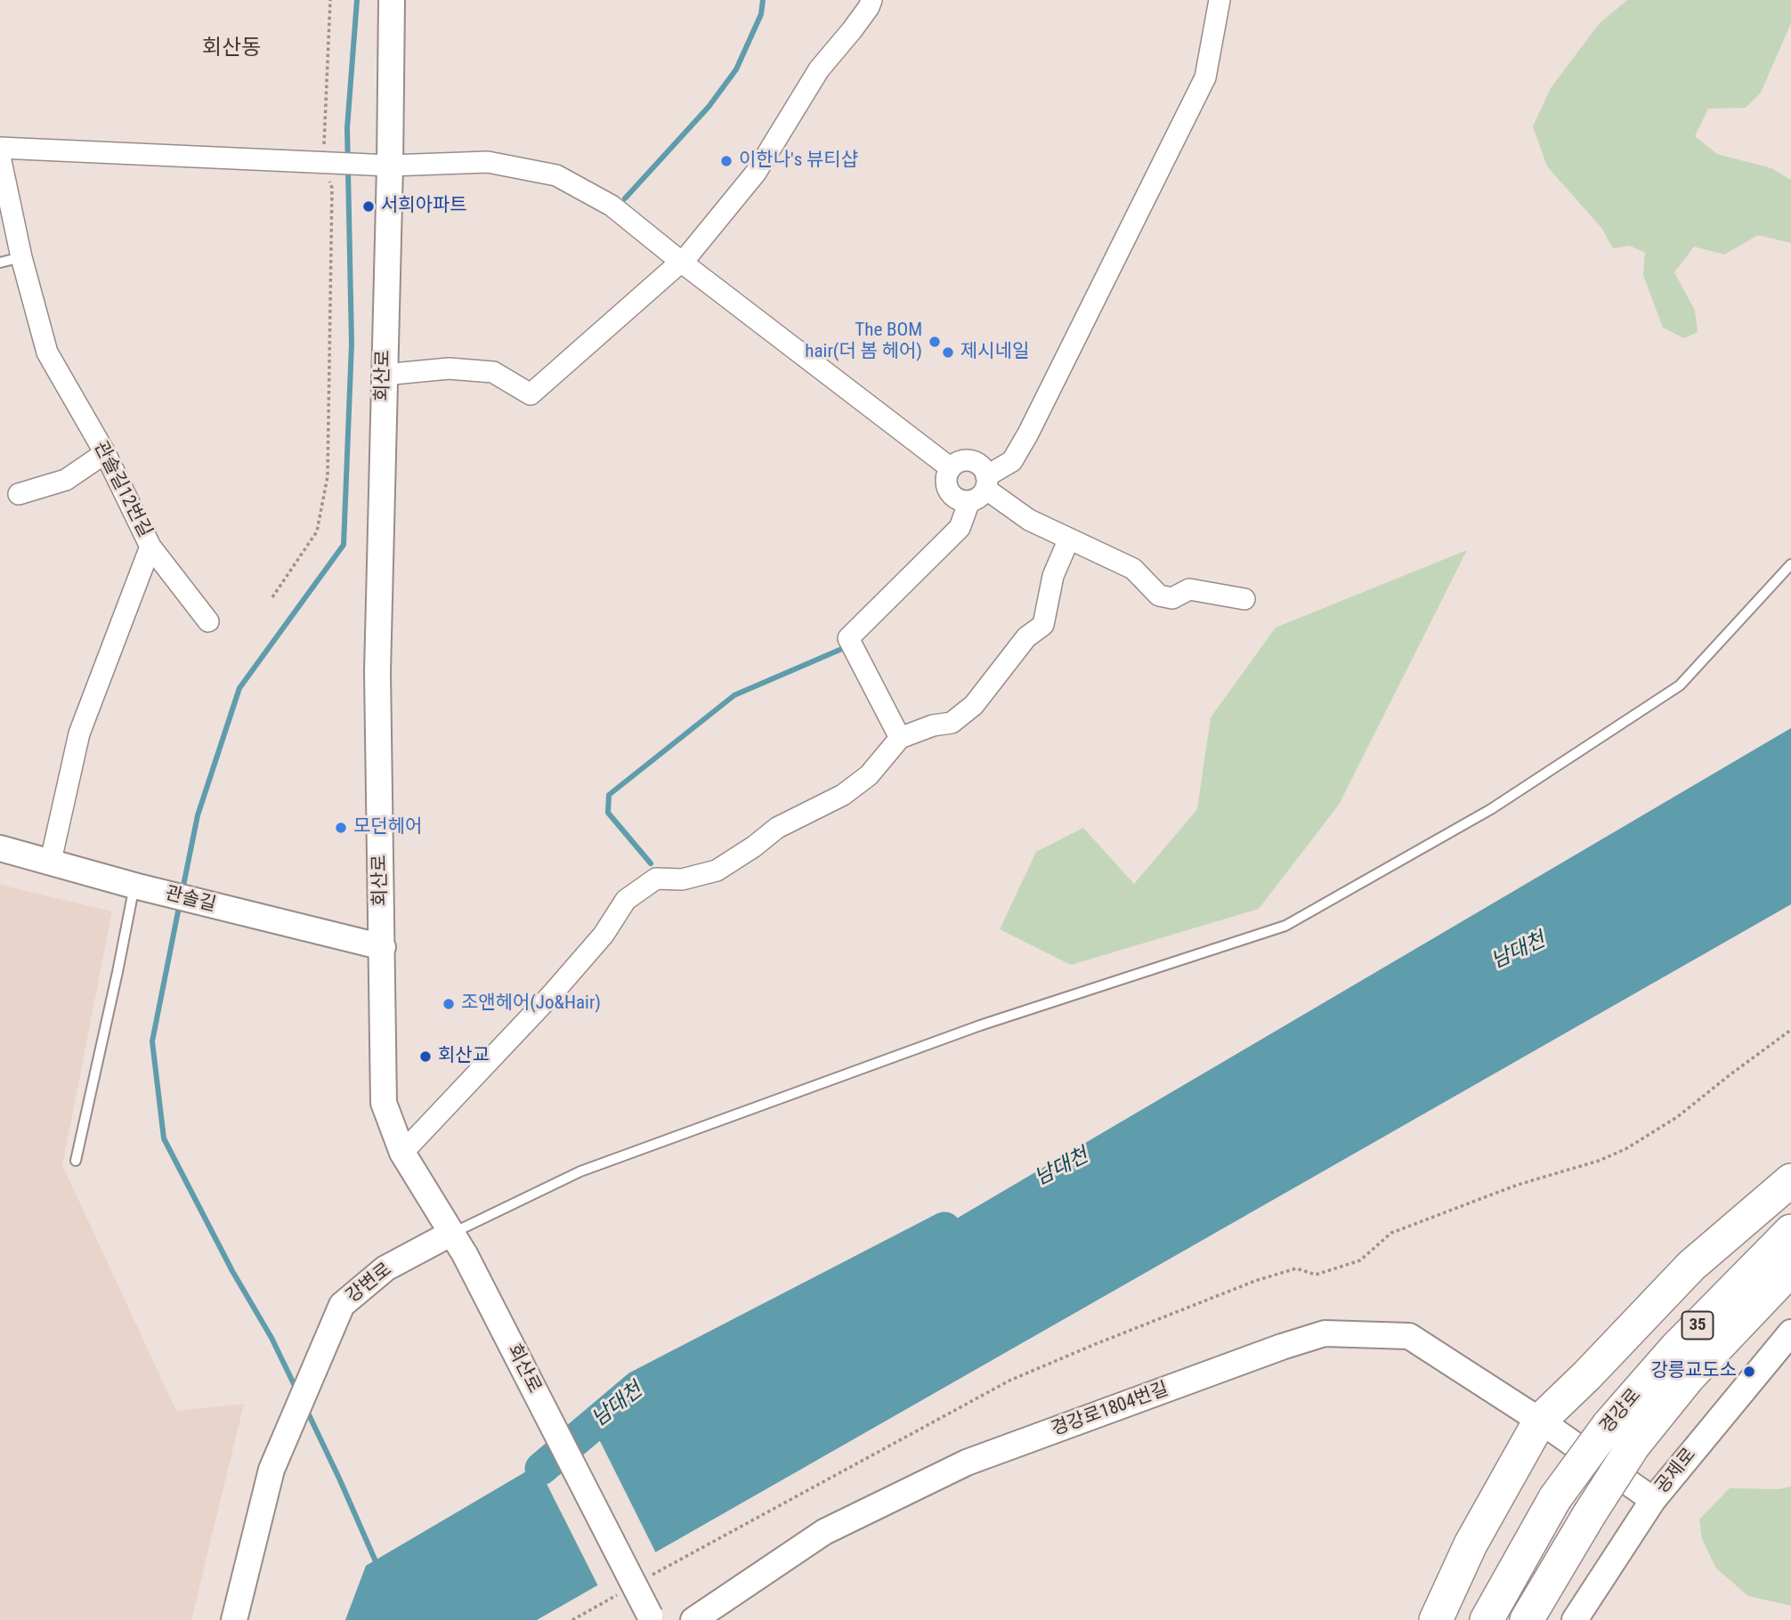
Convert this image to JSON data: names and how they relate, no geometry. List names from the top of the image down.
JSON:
{
  "streets": {
    "highway": ["35", "경강로"],
    "street": [
      "회산로",
      "관솔길12번길",
      "관솔길",
      "강변로",
      "경강로1804번길",
      "공제로"
    ]
  },
  "crossings": [
    ["회산로", "관솔길"],
    ["회산로", "강변로"],
    ["관솔길12번길", "관솔길"],
    ["경강로1804번길", "공제로"]
  ],
  "districts": ["회산동"],
  "water": ["남대천"],
  "places": [
    "이한나's 뷰티샵",
    "서희아파트",
    "The BOM hair(더 봄 헤어)",
    "제시네일",
    "모던헤어",
    "조앤헤어(Jo&Hair)",
    "회산교",
    "강릉교도소"
  ]
}
